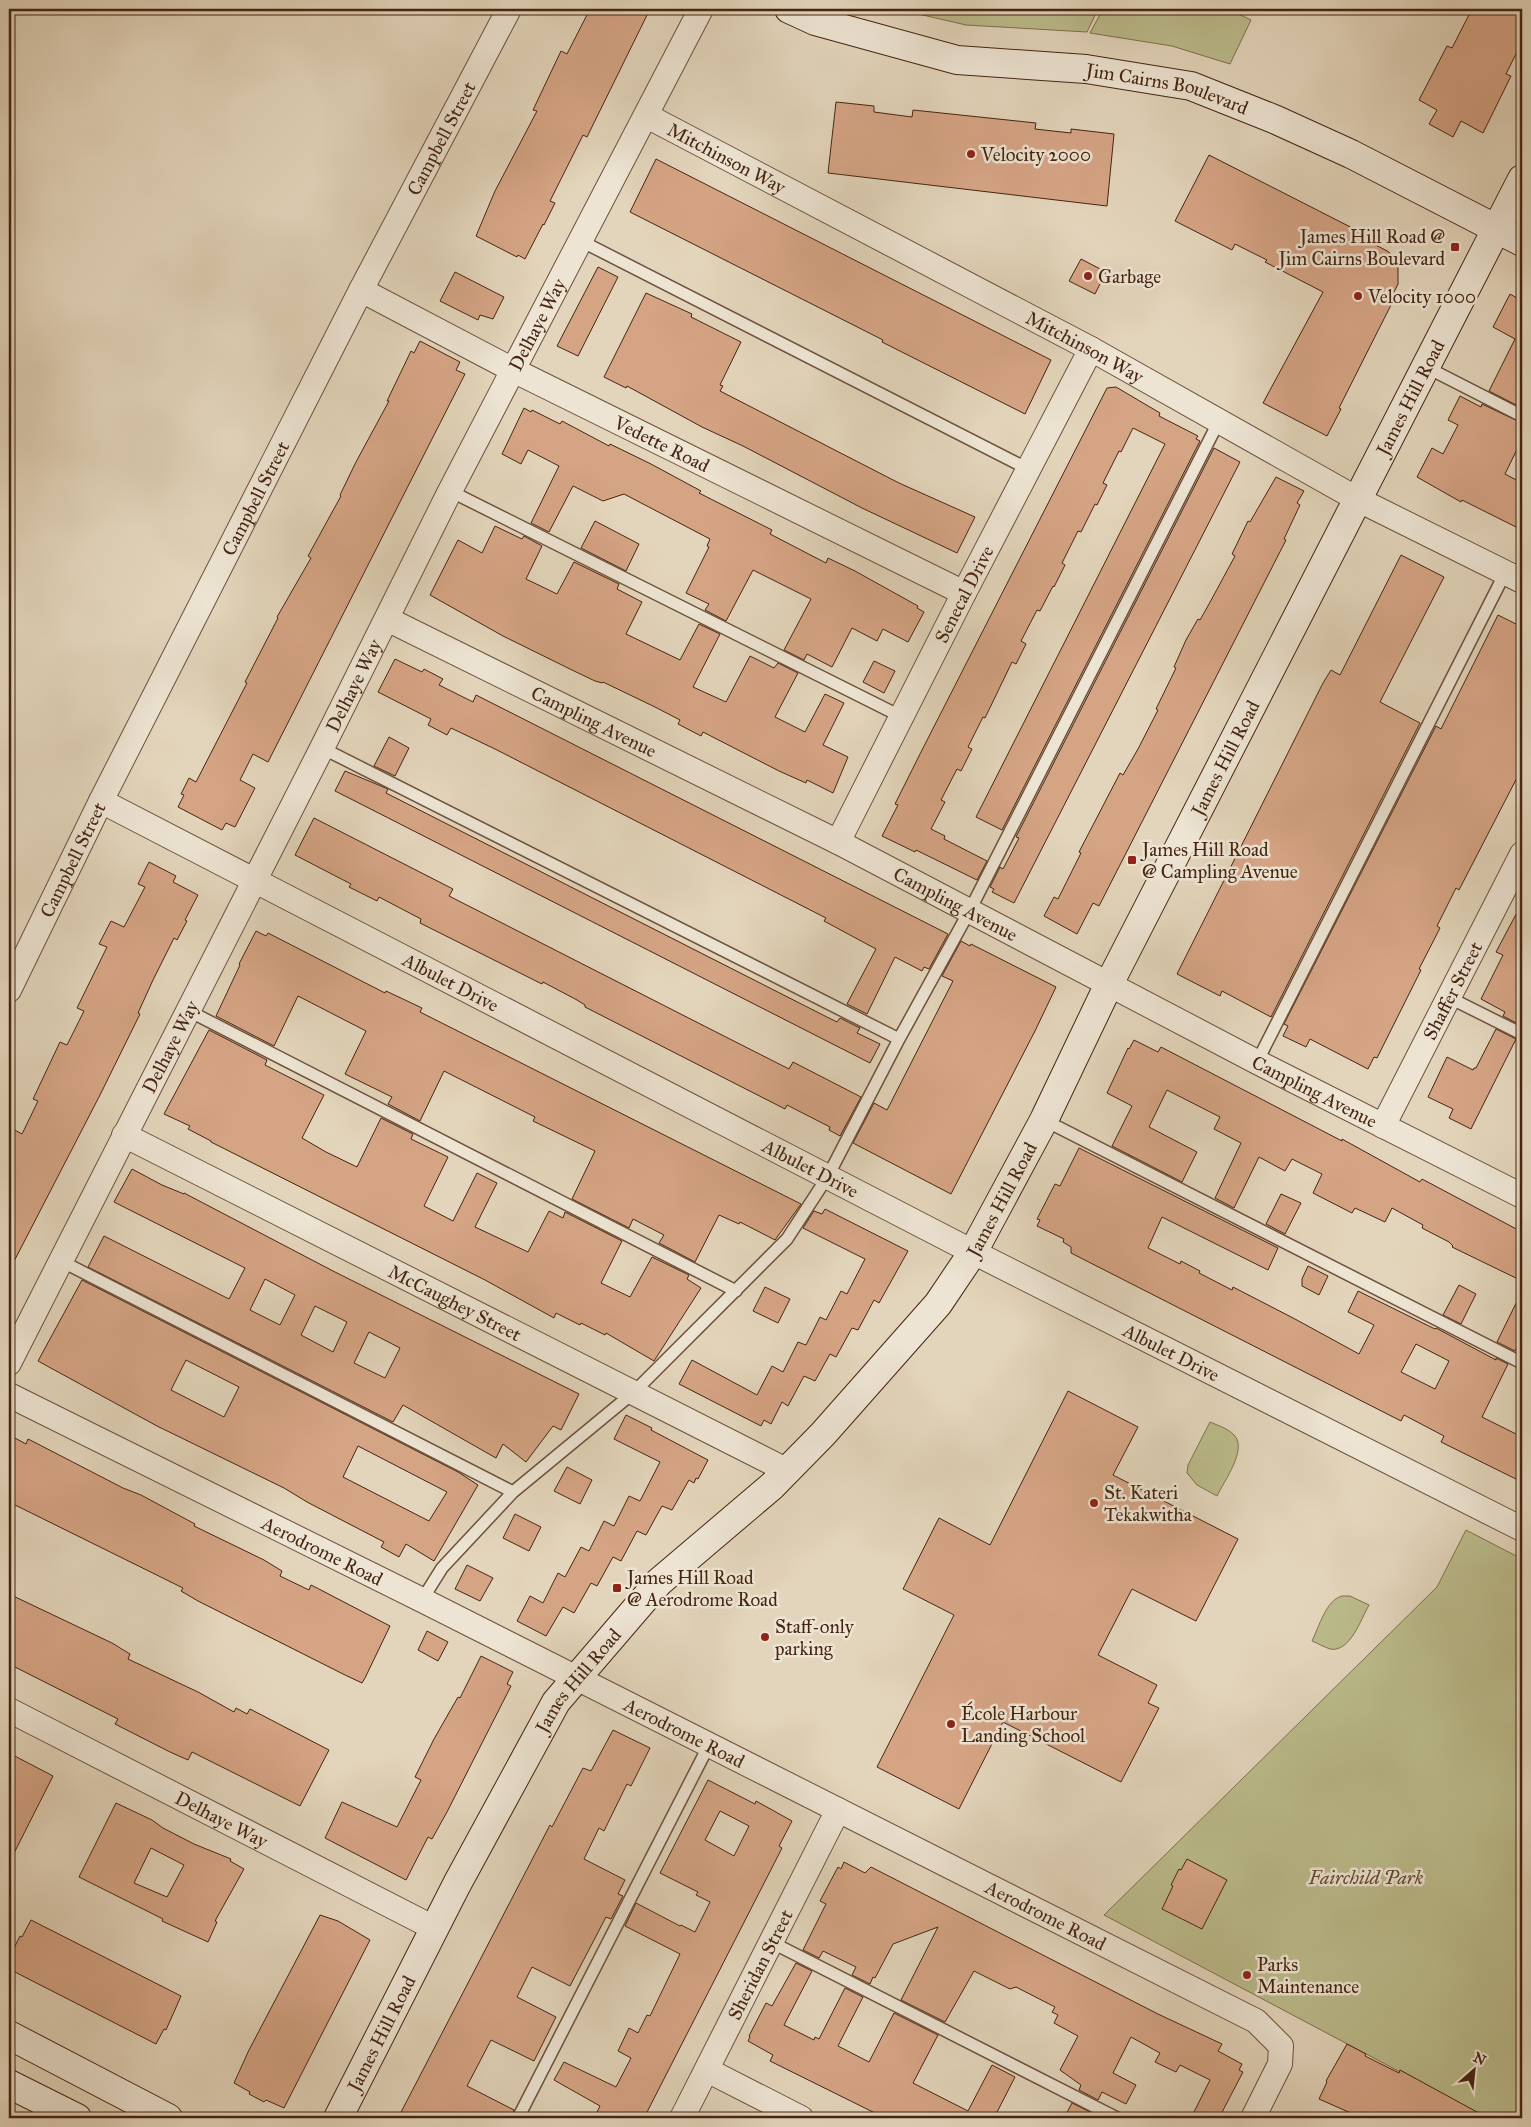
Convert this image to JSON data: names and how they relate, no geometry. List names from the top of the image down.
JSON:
{
  "streets": {
    "street": [
      "Jim Cairns Boulevard",
      "Campbell Street",
      "Mitchinson Way",
      "Delhaye Way",
      "James Hill Road",
      "Vedette Road",
      "Senecal Drive",
      "Campling Avenue",
      "Albulet Drive",
      "Shaffer Street",
      "McCaughey Street",
      "Aerodrome Road",
      "Sheridan Street"
    ]
  },
  "crossings": [
    ["Jim Cairns Boulevard", "James Hill Road"],
    ["Campbell Street", "Vedette Road"],
    ["Campbell Street", "Albulet Drive"],
    ["Mitchinson Way", "Delhaye Way"],
    ["Mitchinson Way", "James Hill Road"],
    ["Mitchinson Way", "Senecal Drive"],
    ["Delhaye Way", "James Hill Road"],
    ["Delhaye Way", "Vedette Road"],
    ["Delhaye Way", "Campling Avenue"],
    ["Delhaye Way", "Albulet Drive"],
    ["Delhaye Way", "McCaughey Street"],
    ["James Hill Road", "Campling Avenue"],
    ["James Hill Road", "Albulet Drive"],
    ["James Hill Road", "McCaughey Street"],
    ["James Hill Road", "Aerodrome Road"],
    ["Vedette Road", "Senecal Drive"],
    ["Senecal Drive", "Campling Avenue"],
    ["Campling Avenue", "Shaffer Street"],
    ["Aerodrome Road", "Sheridan Street"]
  ],
  "parks": ["Fairchild Park"],
  "places": {
    "other": [
      "Velocity 2000",
      "Garbage",
      "Velocity 1000",
      "St. Kateri Tekakwitha",
      "Staff-only parking",
      "École Harbour Landing School",
      "Parks Maintenance"
    ],
    "transit": ["James Hill Road @ Jim Cairns Boulevard", "James Hill Road @ Campling Avenue", "James Hill Road @ Aerodrome Road"]
  },
  "north": "top right"
}
